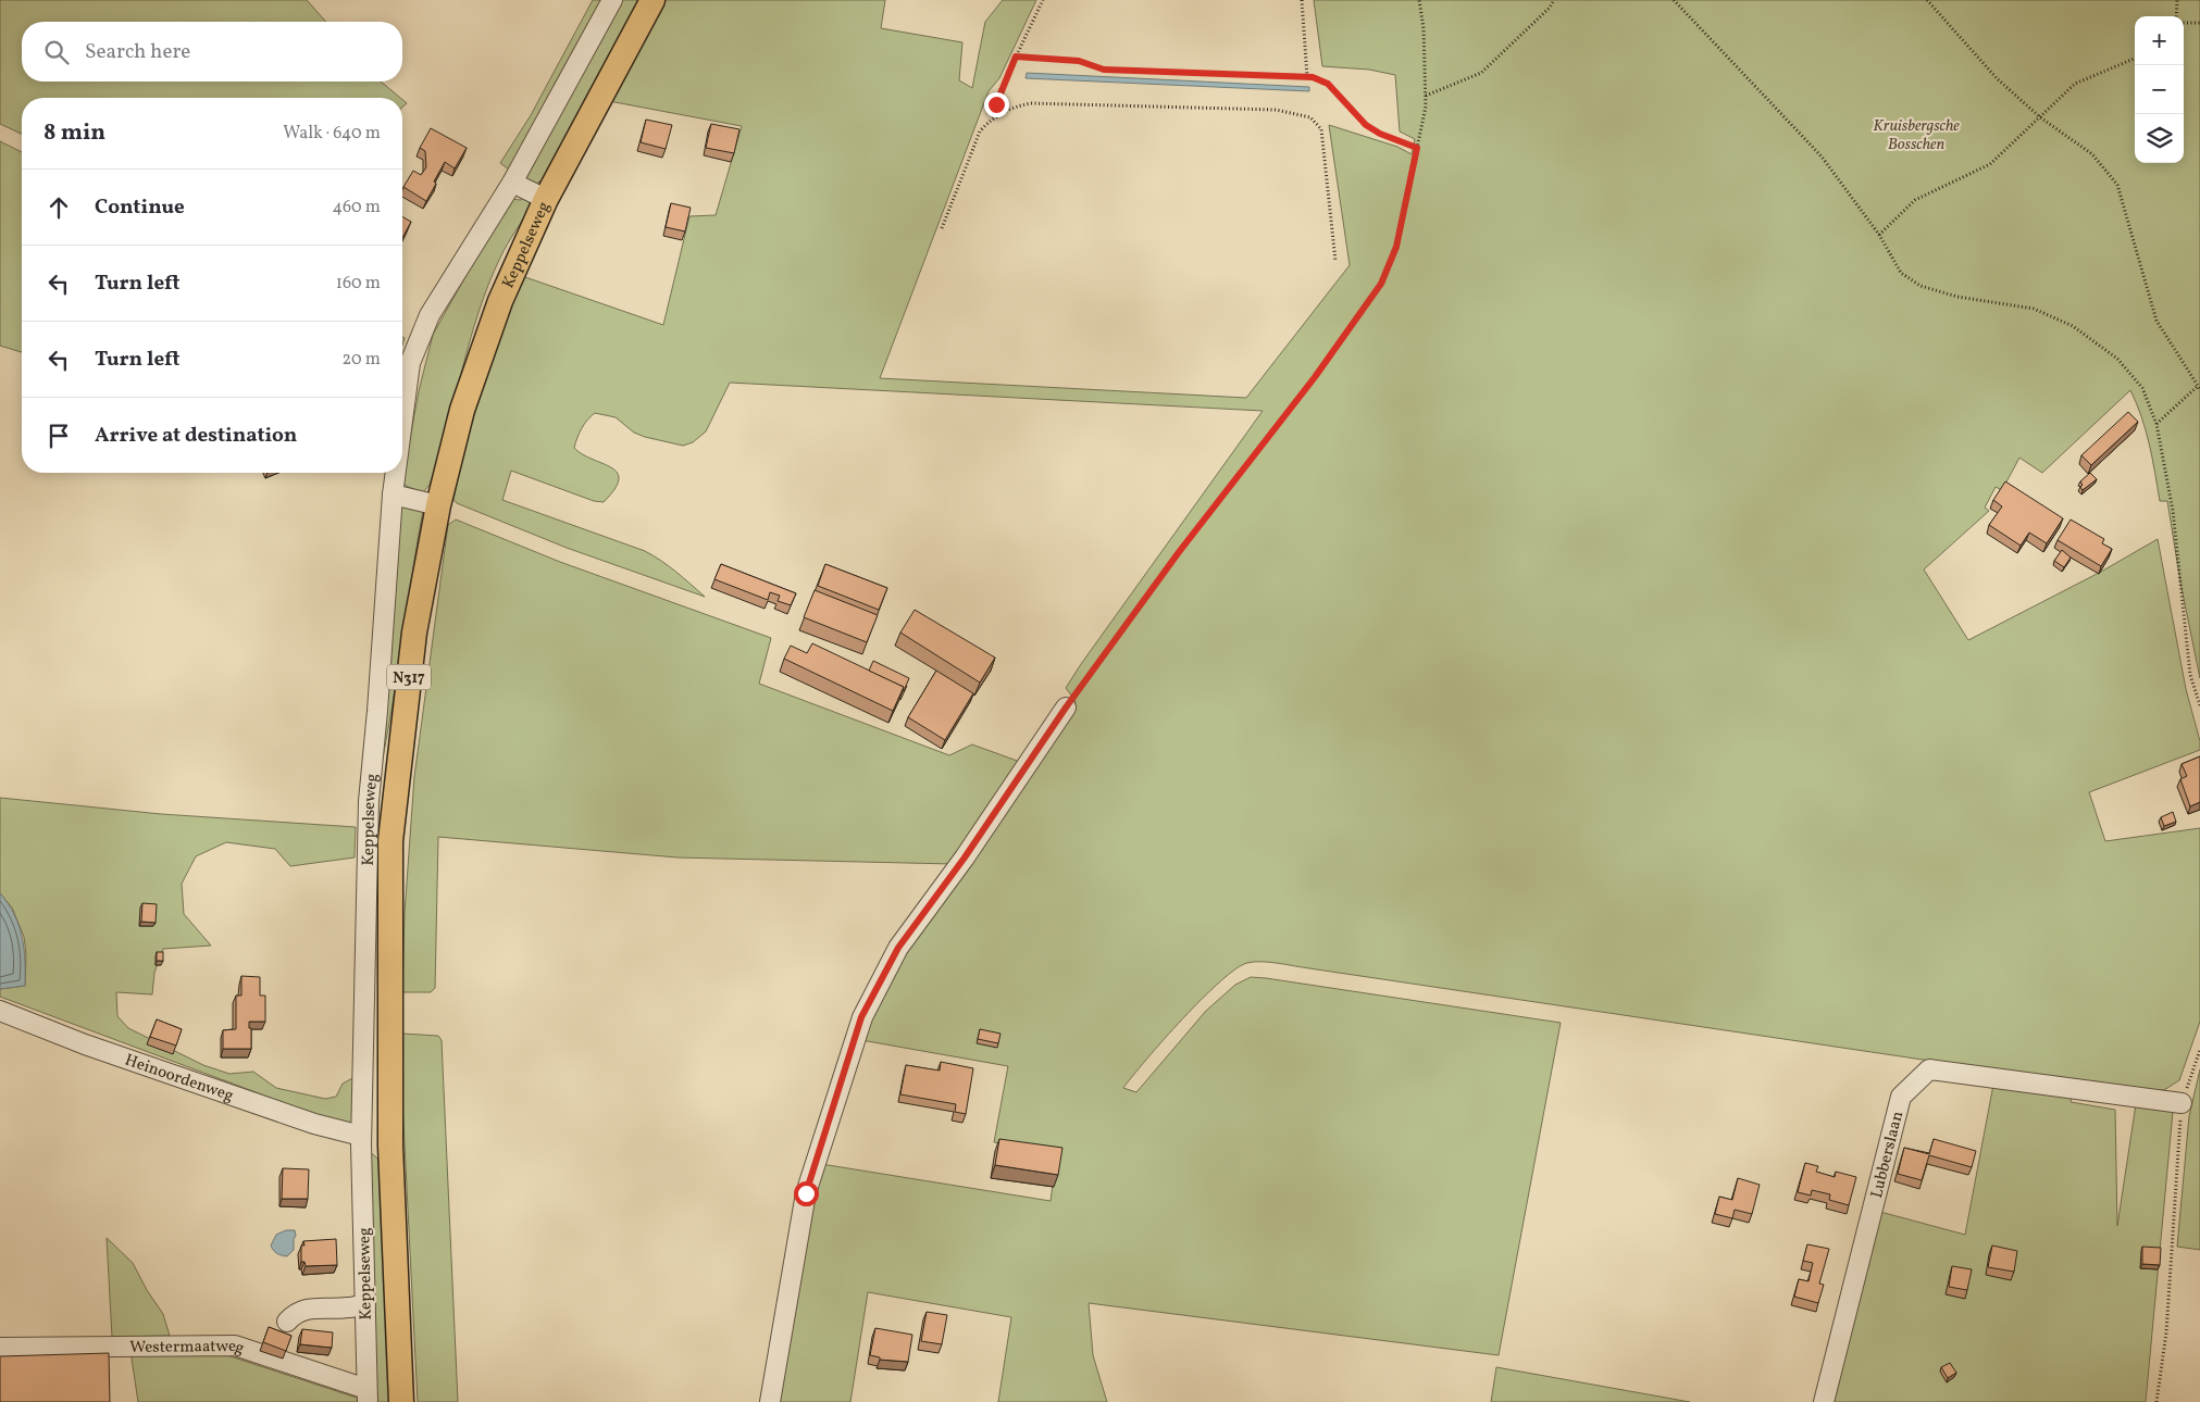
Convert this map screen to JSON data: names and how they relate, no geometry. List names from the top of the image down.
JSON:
{
  "streets": {
    "main road": ["Keppelseweg", "N317"],
    "street": ["Heinoordenweg", "Lubberslaan", "Westermaatweg"]
  },
  "crossings": [
    ["Keppelseweg", "Heinoordenweg"],
    ["Keppelseweg", "Westermaatweg"]
  ],
  "parks": ["Kruisbergsche Bosschen"],
  "page": {
    "map_buttons": ["+", "−"],
    "search": "Search here",
    "heading": ["8 min", "Walk · 640 m"],
    "list": [
      ["Continue", "460 m"],
      ["Turn left", "160 m"],
      ["Turn left", "20 m"],
      "Arrive at destination"
    ]
  }
}
